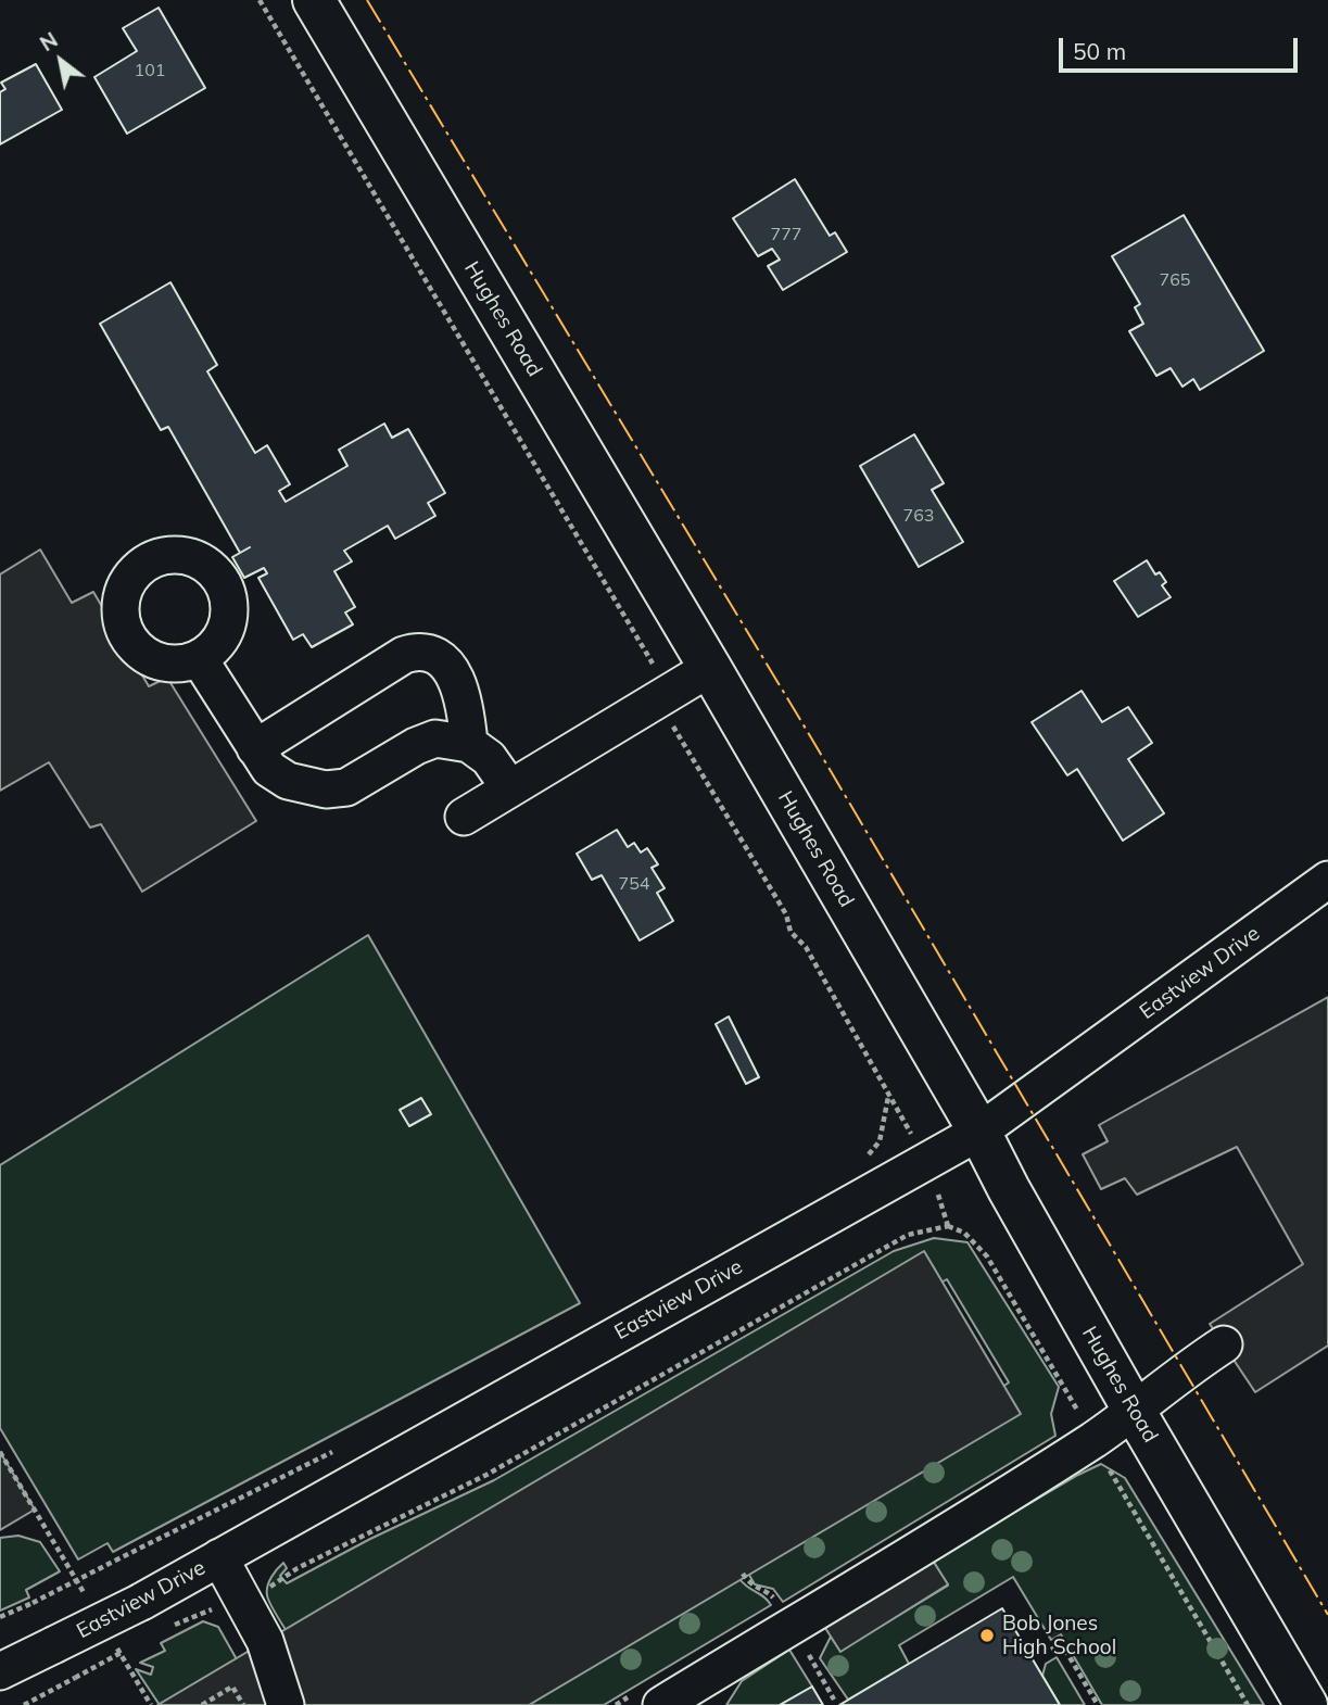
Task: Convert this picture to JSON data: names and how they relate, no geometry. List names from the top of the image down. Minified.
{"streets":{"main road":["Hughes Road"],"street":["Eastview Drive"]},"crossings":[["Hughes Road","Eastview Drive"]],"places":["Bob Jones High School"],"house_numbers":["101","777","765","763","754"],"scale_bar":"50 m","north":"top left"}
